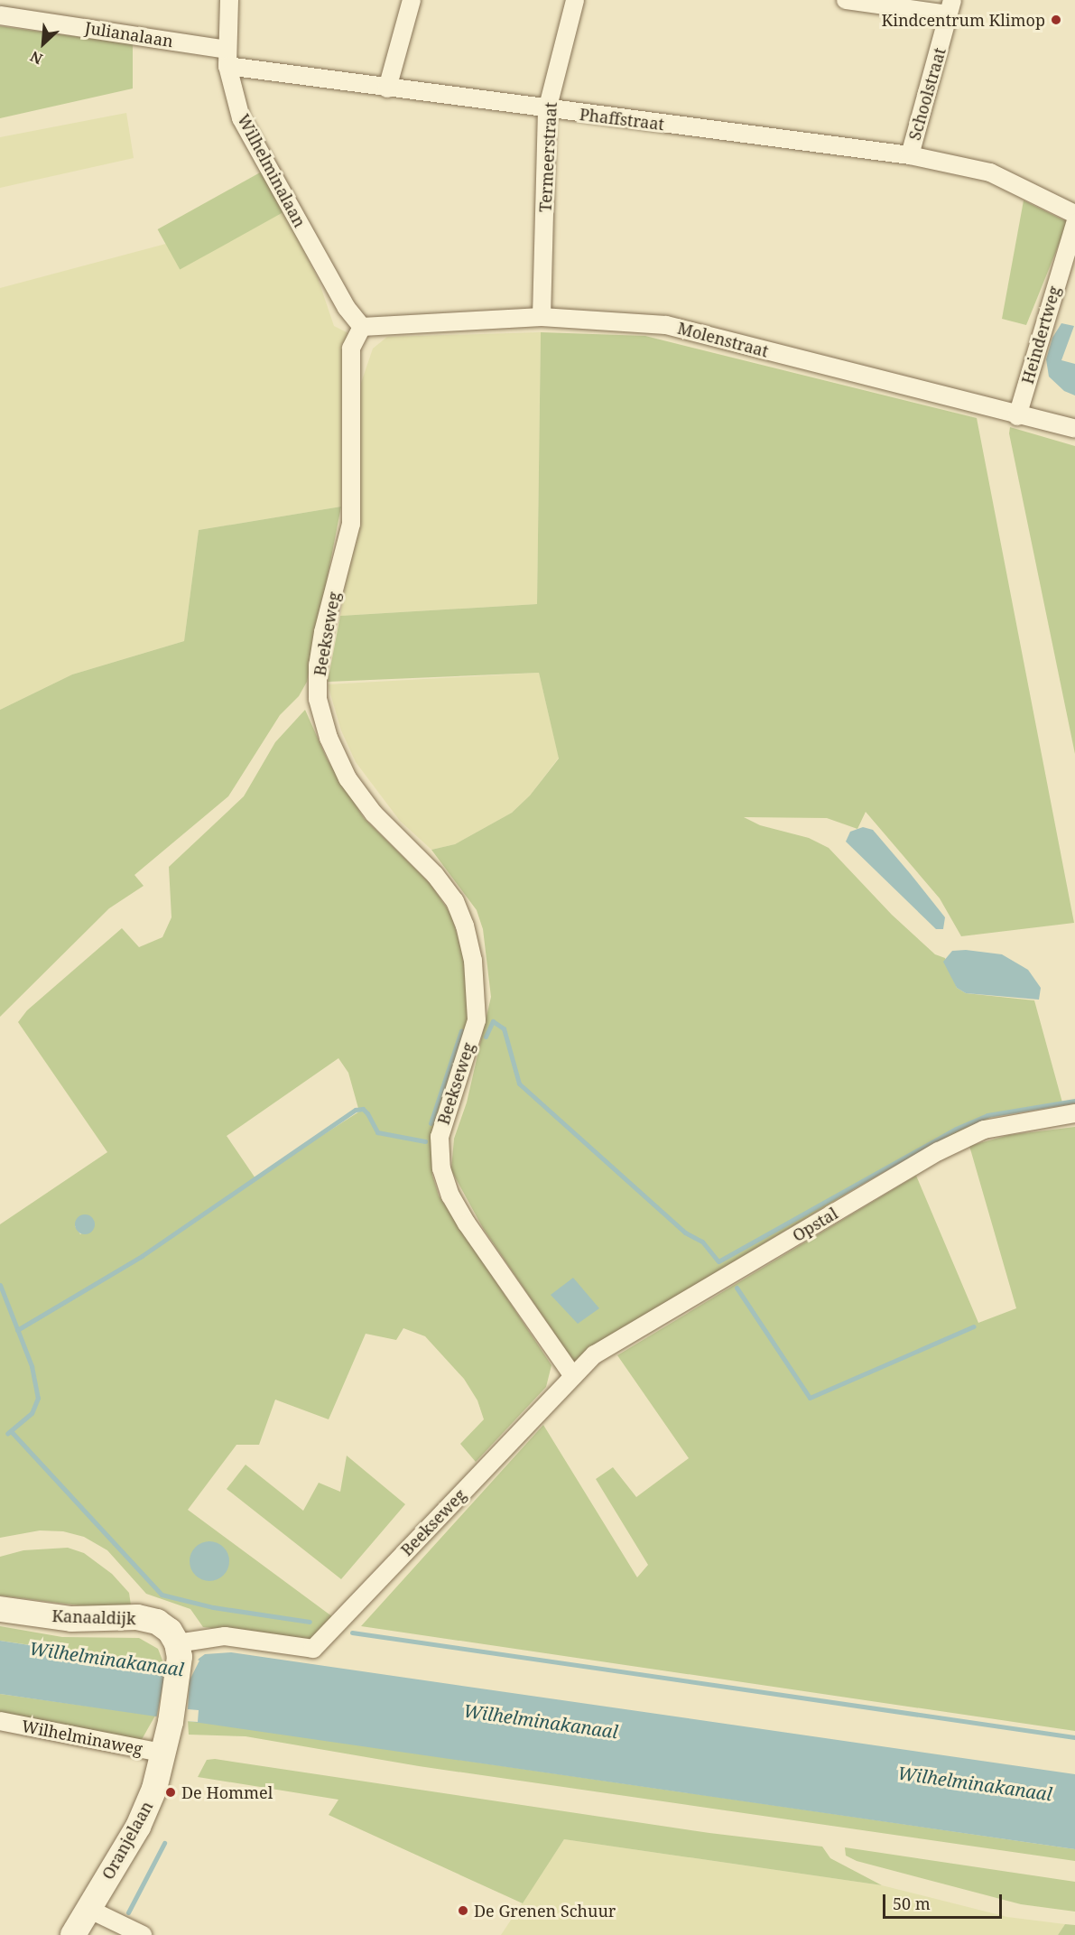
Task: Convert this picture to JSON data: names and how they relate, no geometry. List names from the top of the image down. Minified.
{"streets":{"main road":["Kanaaldijk","Oranjelaan"],"street":["Julianalaan","Schoolstraat","Phaffstraat","Termeerstraat","Wilhelminalaan","Heindertweg","Molenstraat","Beekseweg","Opstal","Wilhelminaweg"]},"crossings":[["Julianalaan","Phaffstraat"],["Julianalaan","Wilhelminalaan"],["Schoolstraat","Phaffstraat"],["Phaffstraat","Termeerstraat"],["Phaffstraat","Wilhelminalaan"],["Termeerstraat","Molenstraat"],["Wilhelminalaan","Molenstraat"],["Wilhelminalaan","Beekseweg"],["Heindertweg","Molenstraat"],["Molenstraat","Beekseweg"],["Beekseweg","Opstal"],["Beekseweg","Kanaaldijk"],["Beekseweg","Oranjelaan"],["Kanaaldijk","Oranjelaan"],["Wilhelminaweg","Oranjelaan"]],"water":["Wilhelminakanaal"],"places":["Kindcentrum Klimop","De Hommel","De Grenen Schuur"],"scale_bar":"50 m","north":"bottom left"}
